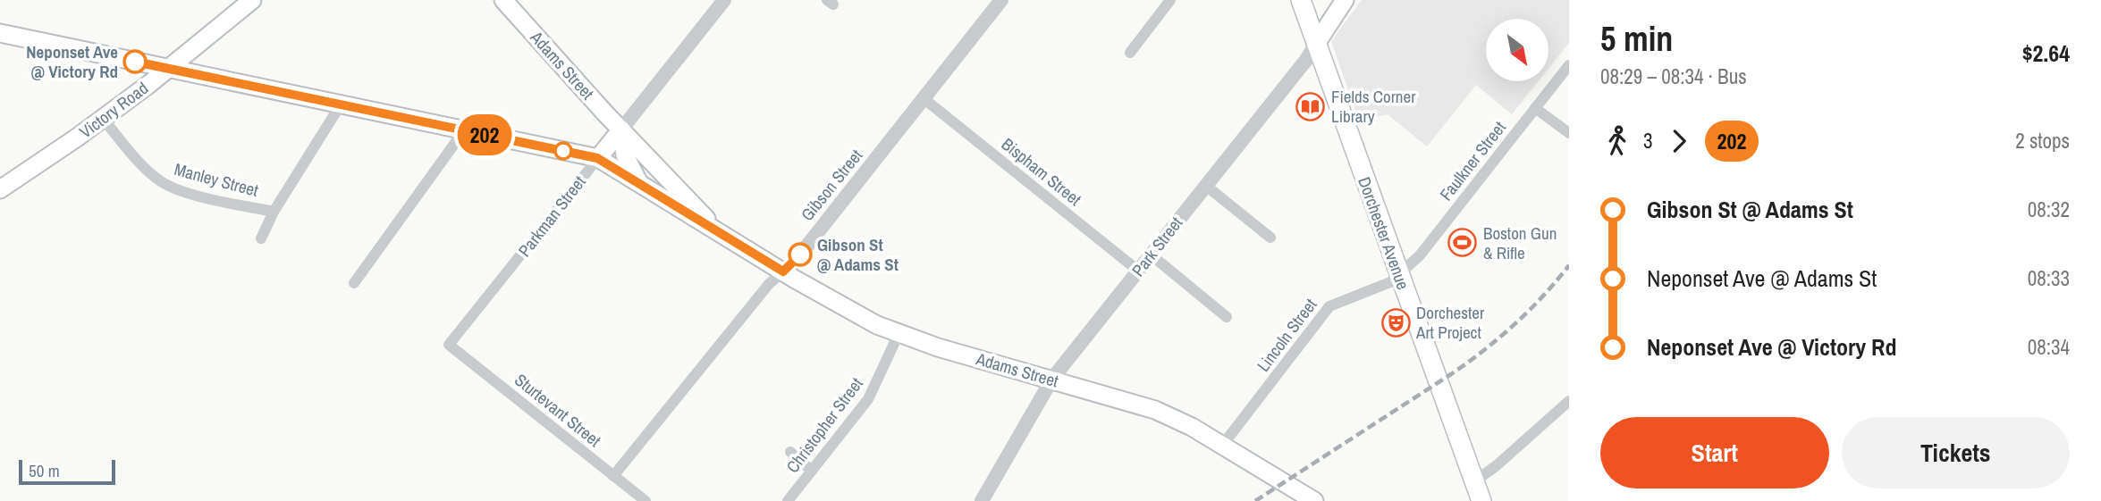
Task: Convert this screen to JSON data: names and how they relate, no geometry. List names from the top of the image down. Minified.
{"streets":{"main road":["Adams Street","Victory Road","Parkman Street","Dorchester Avenue","Park Street"],"street":["Faulkner Street","Bispham Street","Manley Street","Gibson Street","Lincoln Street","Sturtevant Street","Christopher Street"]},"crossings":[["Adams Street","Victory Road"],["Adams Street","Gibson Street"],["Adams Street","Parkman Street"],["Adams Street","Park Street"],["Adams Street","Lincoln Street"],["Adams Street","Christopher Street"],["Victory Road","Manley Street"],["Faulkner Street","Dorchester Avenue"],["Faulkner Street","Lincoln Street"],["Bispham Street","Gibson Street"],["Bispham Street","Park Street"],["Gibson Street","Sturtevant Street"],["Parkman Street","Sturtevant Street"],["Dorchester Avenue","Park Street"],["Dorchester Avenue","Lincoln Street"]],"places":{"other":["Neponset Ave @ Victory Rd","Gibson St @ Adams St"],"library":["Fields Corner Library"],"sports":["Boston Gun & Rifle"],"theatre":["Dorchester Art Project"]},"lines":["bus line 202"],"scale_bar":"50 m","north":"bottom right","page":{"on_map":"202","heading":["5 min","08:29 – 08:34 · Bus","$2.64"],"legs":["3","202","2 stops"],"list":[{"name":"Gibson St @ Adams St","value":"08:32"},{"name":"Neponset Ave @ Adams St","value":"08:33"},{"name":"Neponset Ave @ Victory Rd","value":"08:34"}],"buttons":["Start","Tickets"],"scale":"50 m"}}
